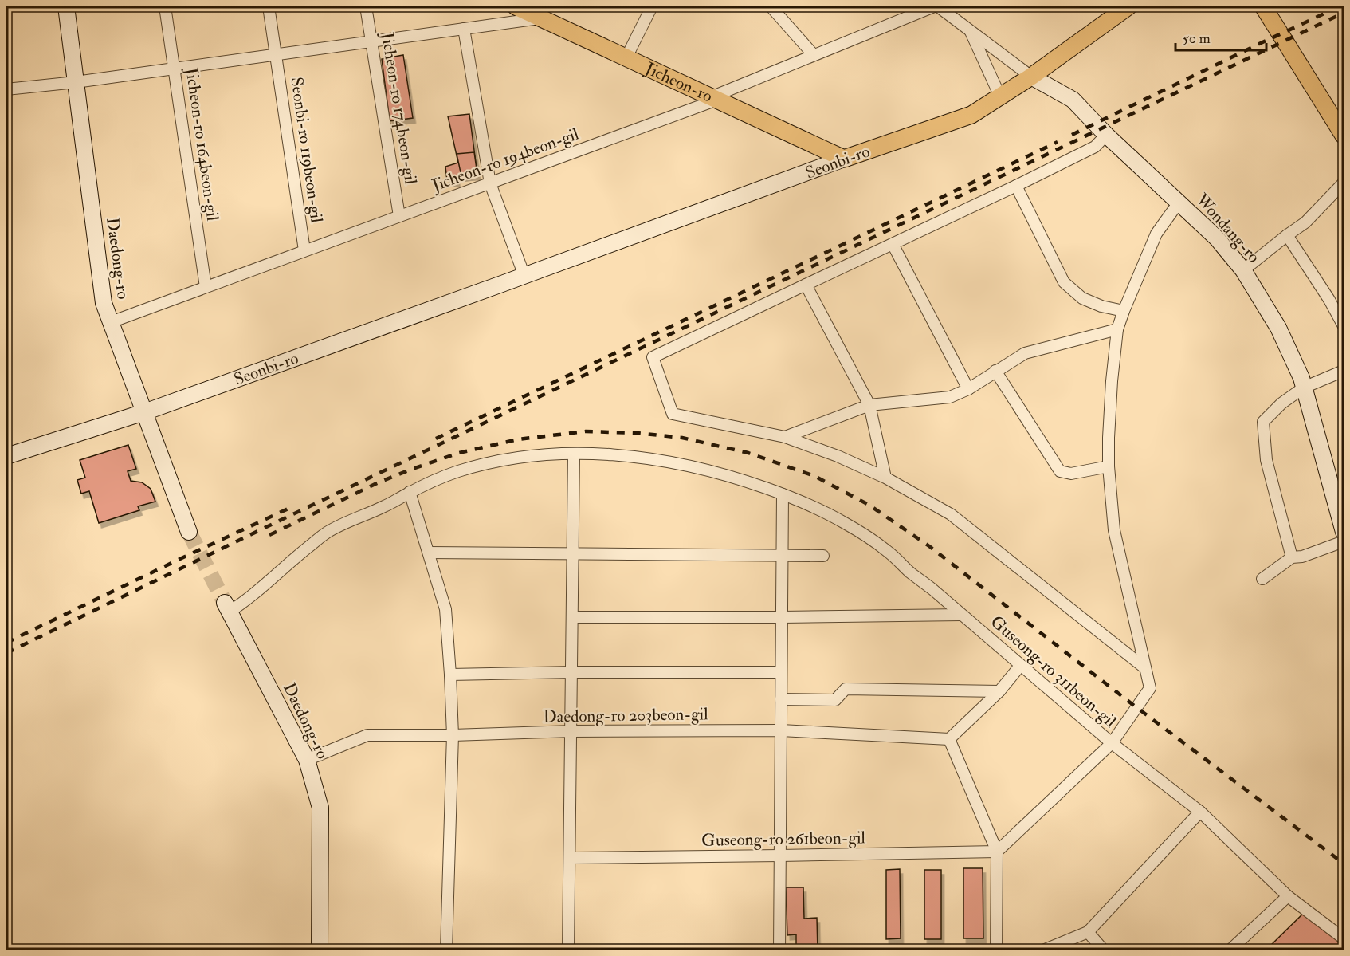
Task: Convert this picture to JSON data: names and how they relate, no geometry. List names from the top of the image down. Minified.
{"streets":{"main road":["Jicheon-ro","Seonbi-ro","Wondang-ro","Daedong-ro"],"street":["Jicheon-ro 174beon-gil","Jicheon-ro 164beon-gil","Seonbi-ro 119beon-gil","Jicheon-ro 194beon-gil","Guseong-ro 311beon-gil","Daedong-ro 203beon-gil","Guseong-ro 261beon-gil"]},"crossings":[["Jicheon-ro","Jicheon-ro 194beon-gil"],["Jicheon-ro","Seonbi-ro"],["Jicheon-ro 174beon-gil","Jicheon-ro 194beon-gil"],["Jicheon-ro 164beon-gil","Jicheon-ro 194beon-gil"],["Seonbi-ro 119beon-gil","Jicheon-ro 194beon-gil"],["Jicheon-ro 194beon-gil","Daedong-ro"],["Seonbi-ro","Wondang-ro"],["Seonbi-ro","Daedong-ro"],["Daedong-ro","Guseong-ro 311beon-gil"],["Daedong-ro","Daedong-ro 203beon-gil"]],"scale_bar":"50 m"}
